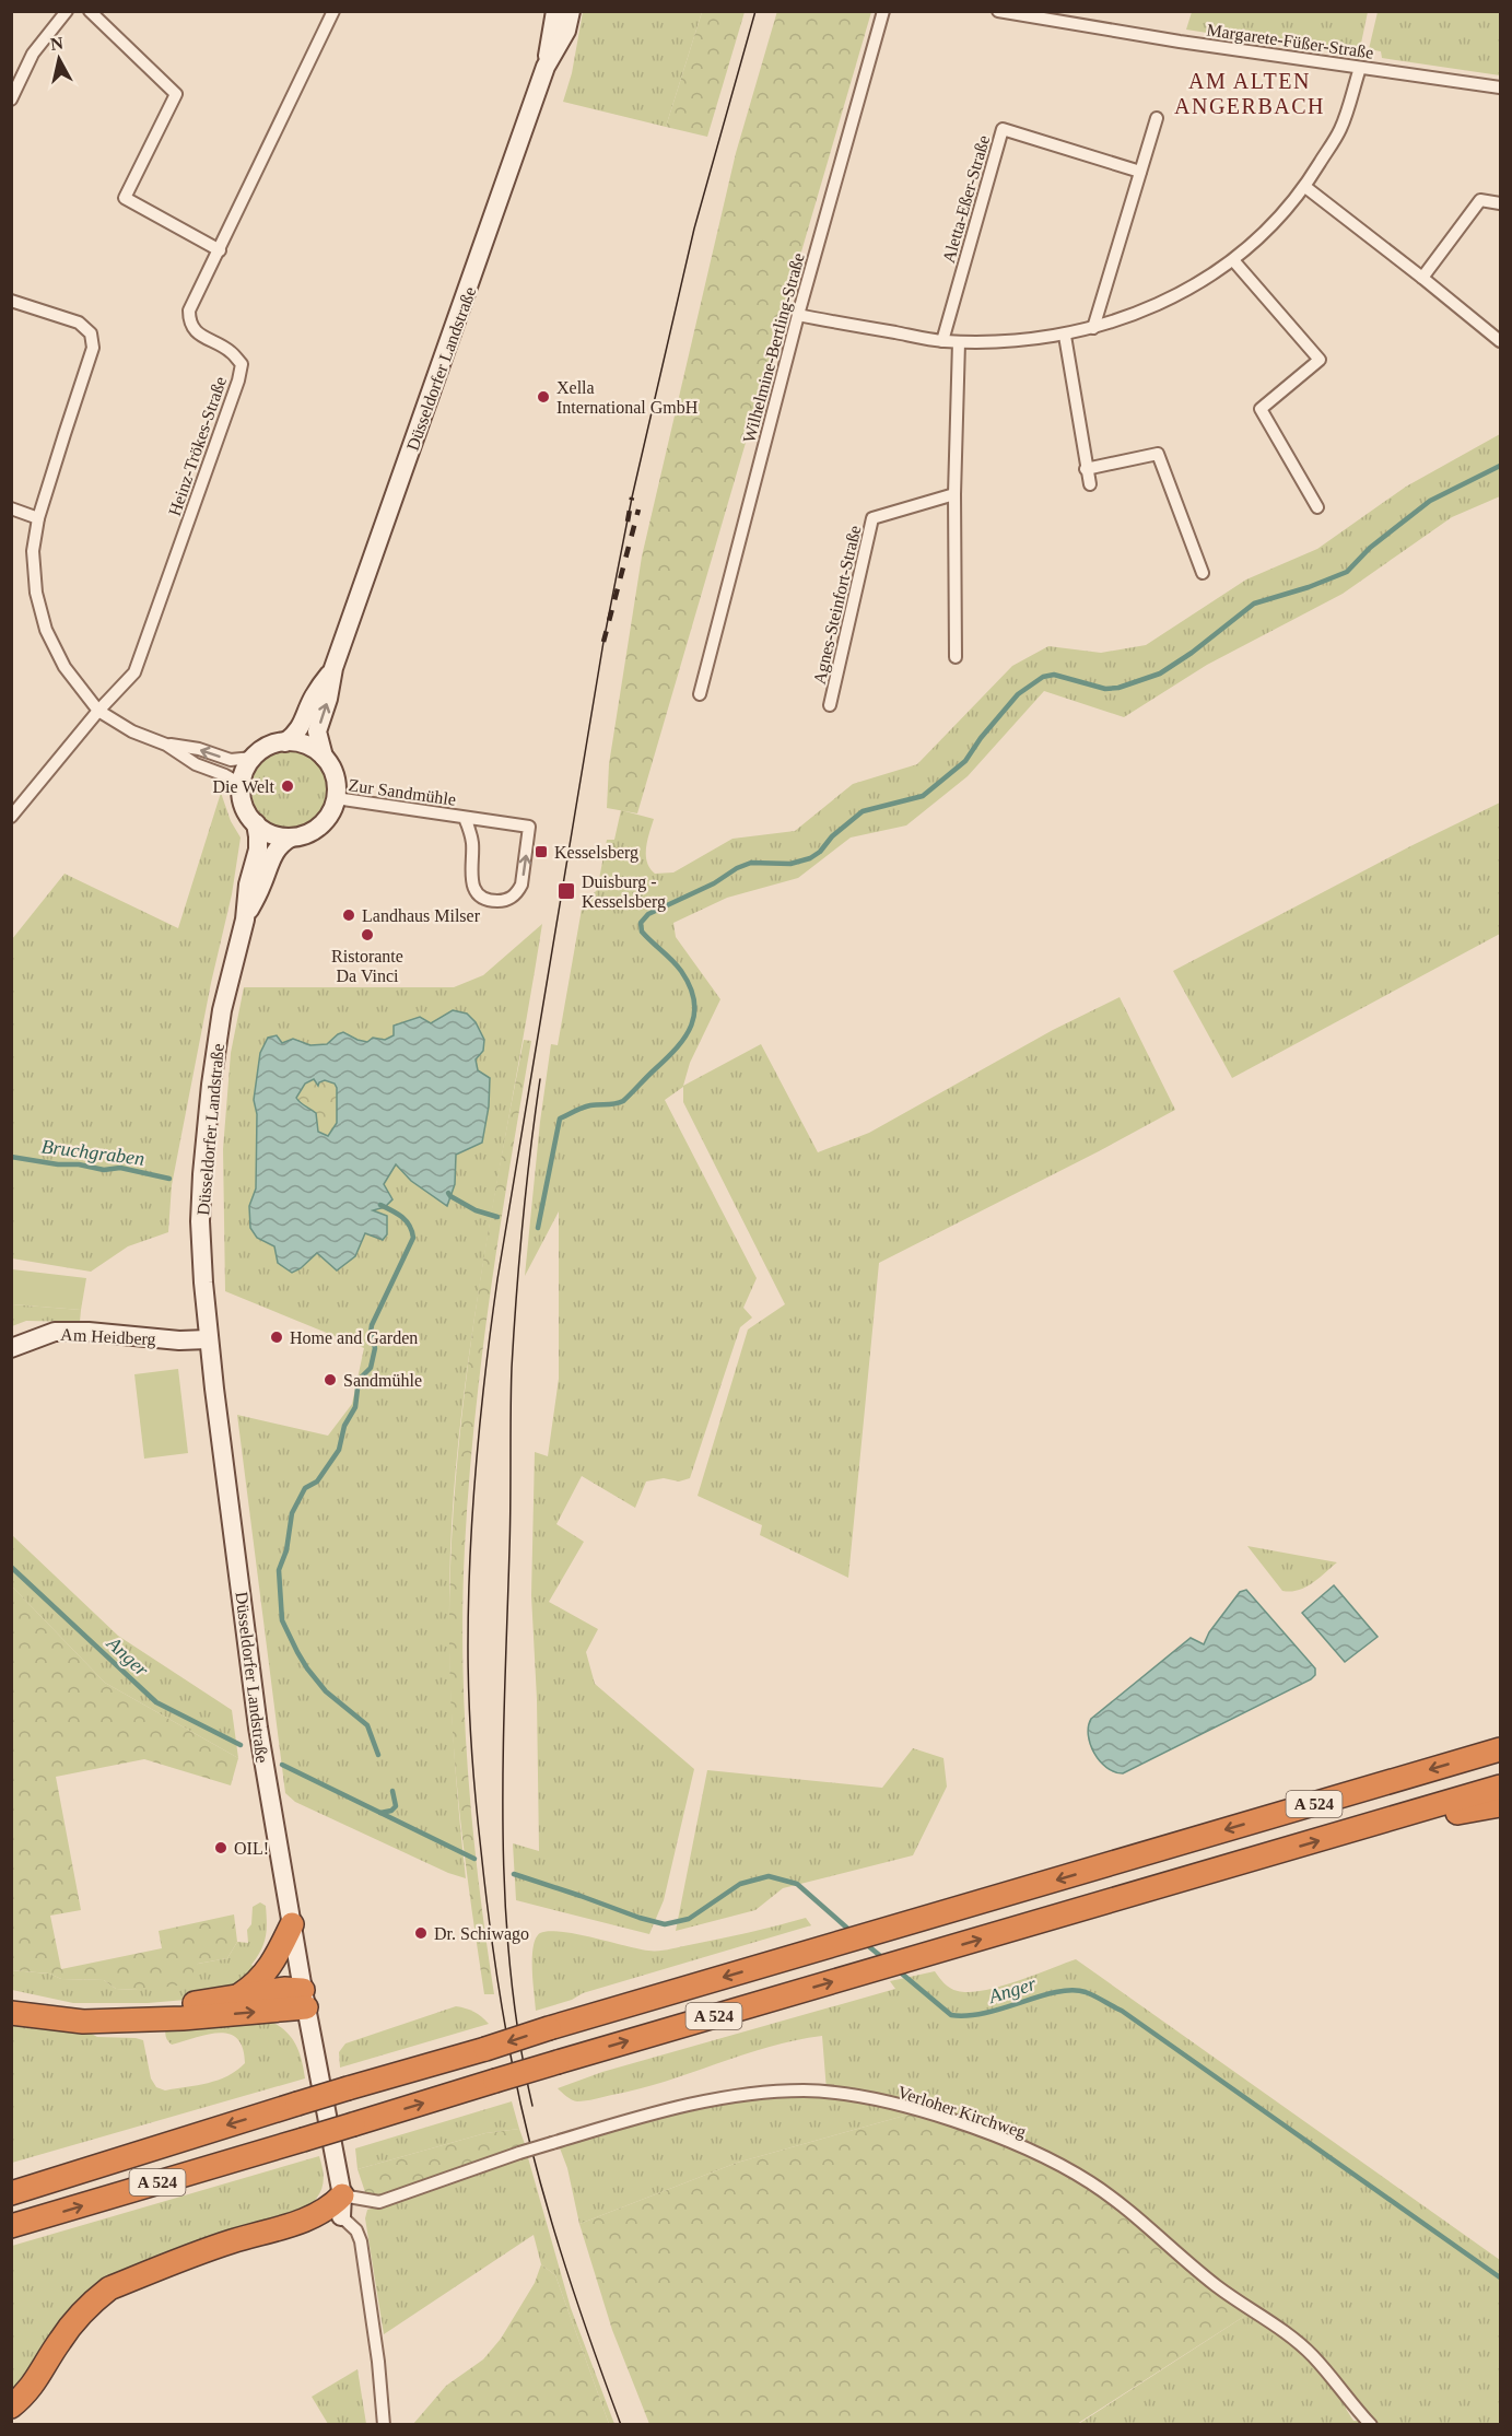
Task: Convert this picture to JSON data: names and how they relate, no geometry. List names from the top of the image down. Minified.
{"streets":{"highway":["A 524"],"main road":["Düsseldorfer Landstraße","Am Heidberg"],"street":["Margarete-Füßer-Straße","Aletta-Eßer-Straße","Wilhelmine-Bertling-Straße","Heinz-Trökes-Straße","Agnes-Steinfort-Straße","Zur Sandmühle","Verloher Kirchweg"]},"crossings":[["Düsseldorfer Landstraße","Zur Sandmühle"],["Düsseldorfer Landstraße","Am Heidberg"],["Düsseldorfer Landstraße","Verloher Kirchweg"]],"districts":["AM ALTEN ANGERBACH"],"water":["Bruchgraben","Anger"],"places":{"other":["Xella International GmbH","Die Welt","Landhaus Milser","Ristorante Da Vinci","Home and Garden","Sandmühle","OIL!","Dr. Schiwago"],"transit":["Kesselsberg","Duisburg - Kesselsberg"]},"north":"top"}
